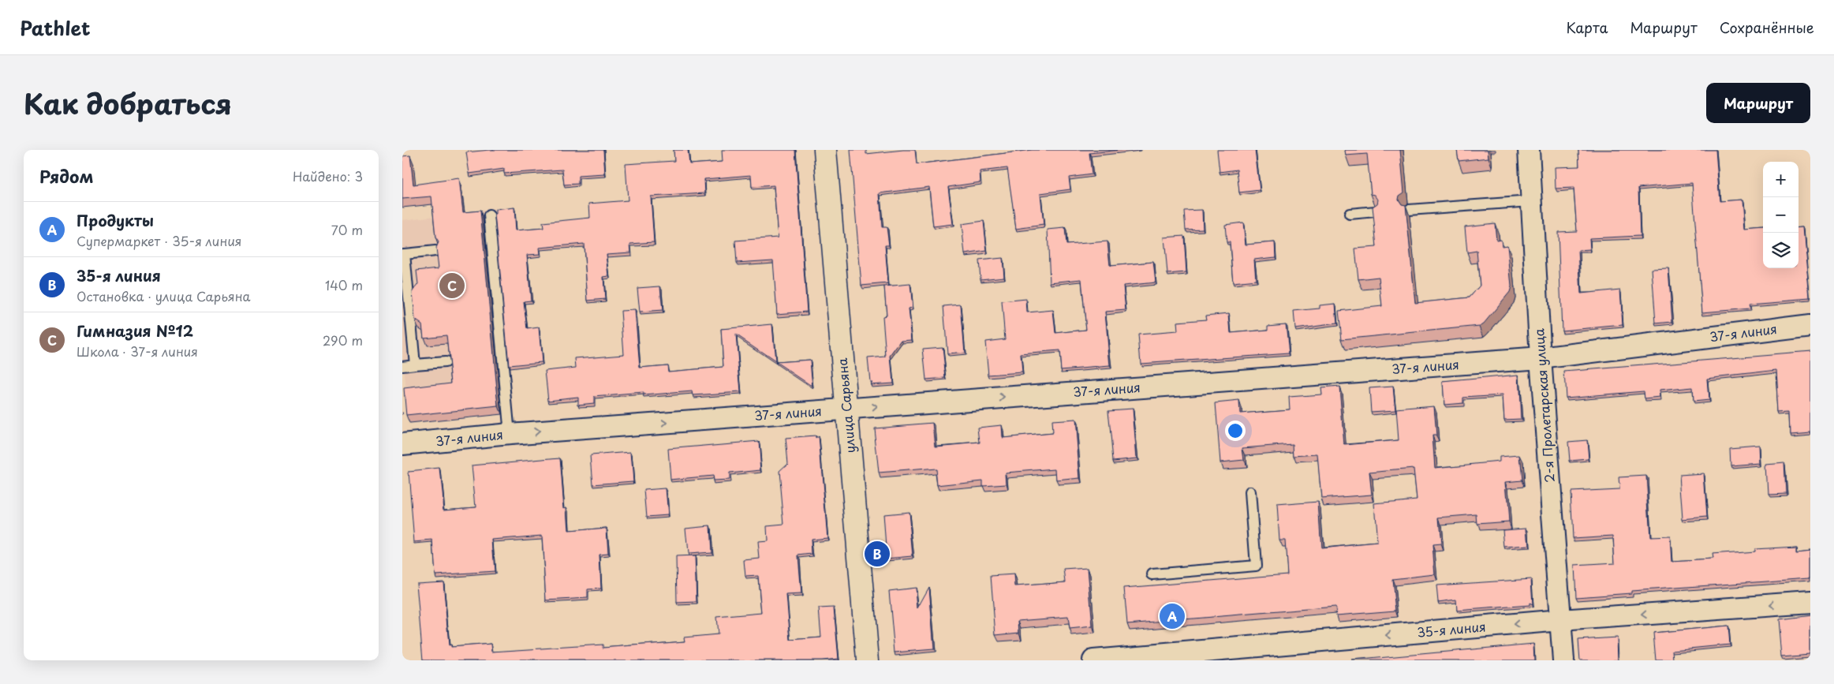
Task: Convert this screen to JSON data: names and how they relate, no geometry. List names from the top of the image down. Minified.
{"streets":{"main road":["улица Сарьяна"],"street":["37-я линия","2-я Пролетарская улица","35-я линия"]},"crossings":[["37-я линия","улица Сарьяна"],["37-я линия","2-я Пролетарская улица"],["2-я Пролетарская улица","35-я линия"]],"one_way":["37-я линия","35-я линия"],"page":{"header":"Pathlet","nav":["Карта","Маршрут","Сохранённые"],"title":"Как добраться","buttons":"Маршрут","heading":["Рядом","Найдено: 3"],"map_buttons":["+","−"],"list":[{"mark":"A","name":"Продукты","note":"Супермаркет · 35-я линия","value":"70 m"},{"mark":"B","name":"35-я линия","note":"Остановка · улица Сарьяна","value":"140 m"},{"mark":"C","name":"Гимназия №12","note":"Школа · 37-я линия","value":"290 m"}],"pins":["C","B","A"]}}
